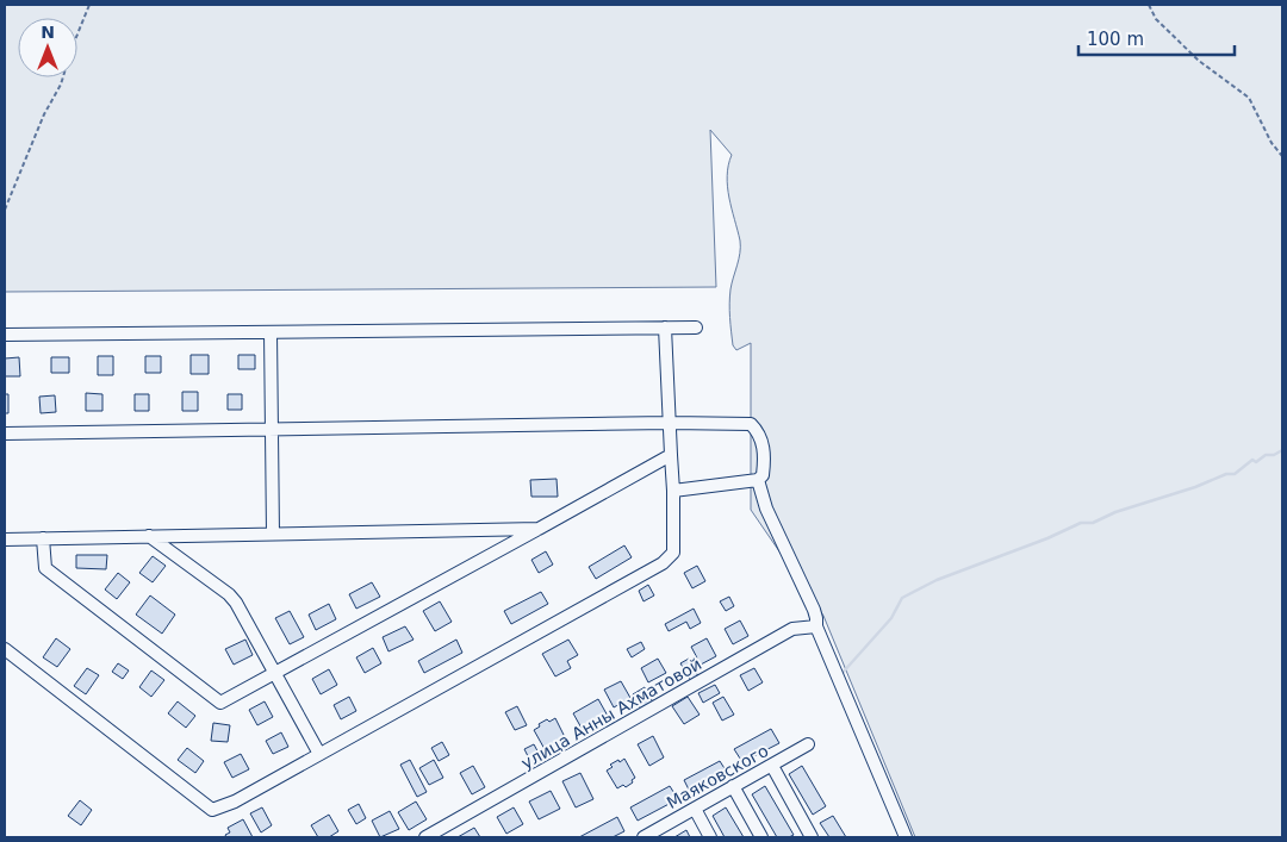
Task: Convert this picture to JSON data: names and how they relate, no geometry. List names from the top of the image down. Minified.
{"streets":{"lane":["улица Анны Ахматовой","Маяковского"]},"scale_bar":"100 m","north":"top"}
